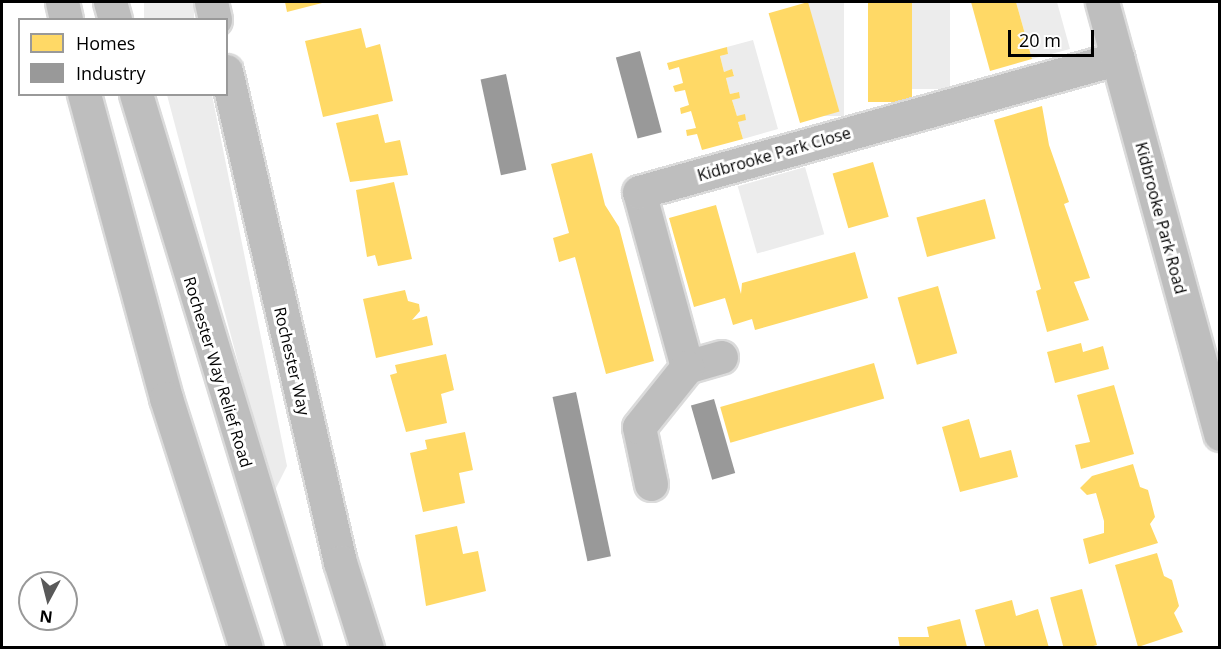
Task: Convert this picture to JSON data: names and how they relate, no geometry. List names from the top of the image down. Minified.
{"streets":{"main road":["Kidbrooke Park Close","Kidbrooke Park Road","Rochester Way","Rochester Way Relief Road"]},"crossings":[["Kidbrooke Park Close","Kidbrooke Park Road"]],"legend":["Homes","Industry"],"scale_bar":"20 m","north":"bottom"}
